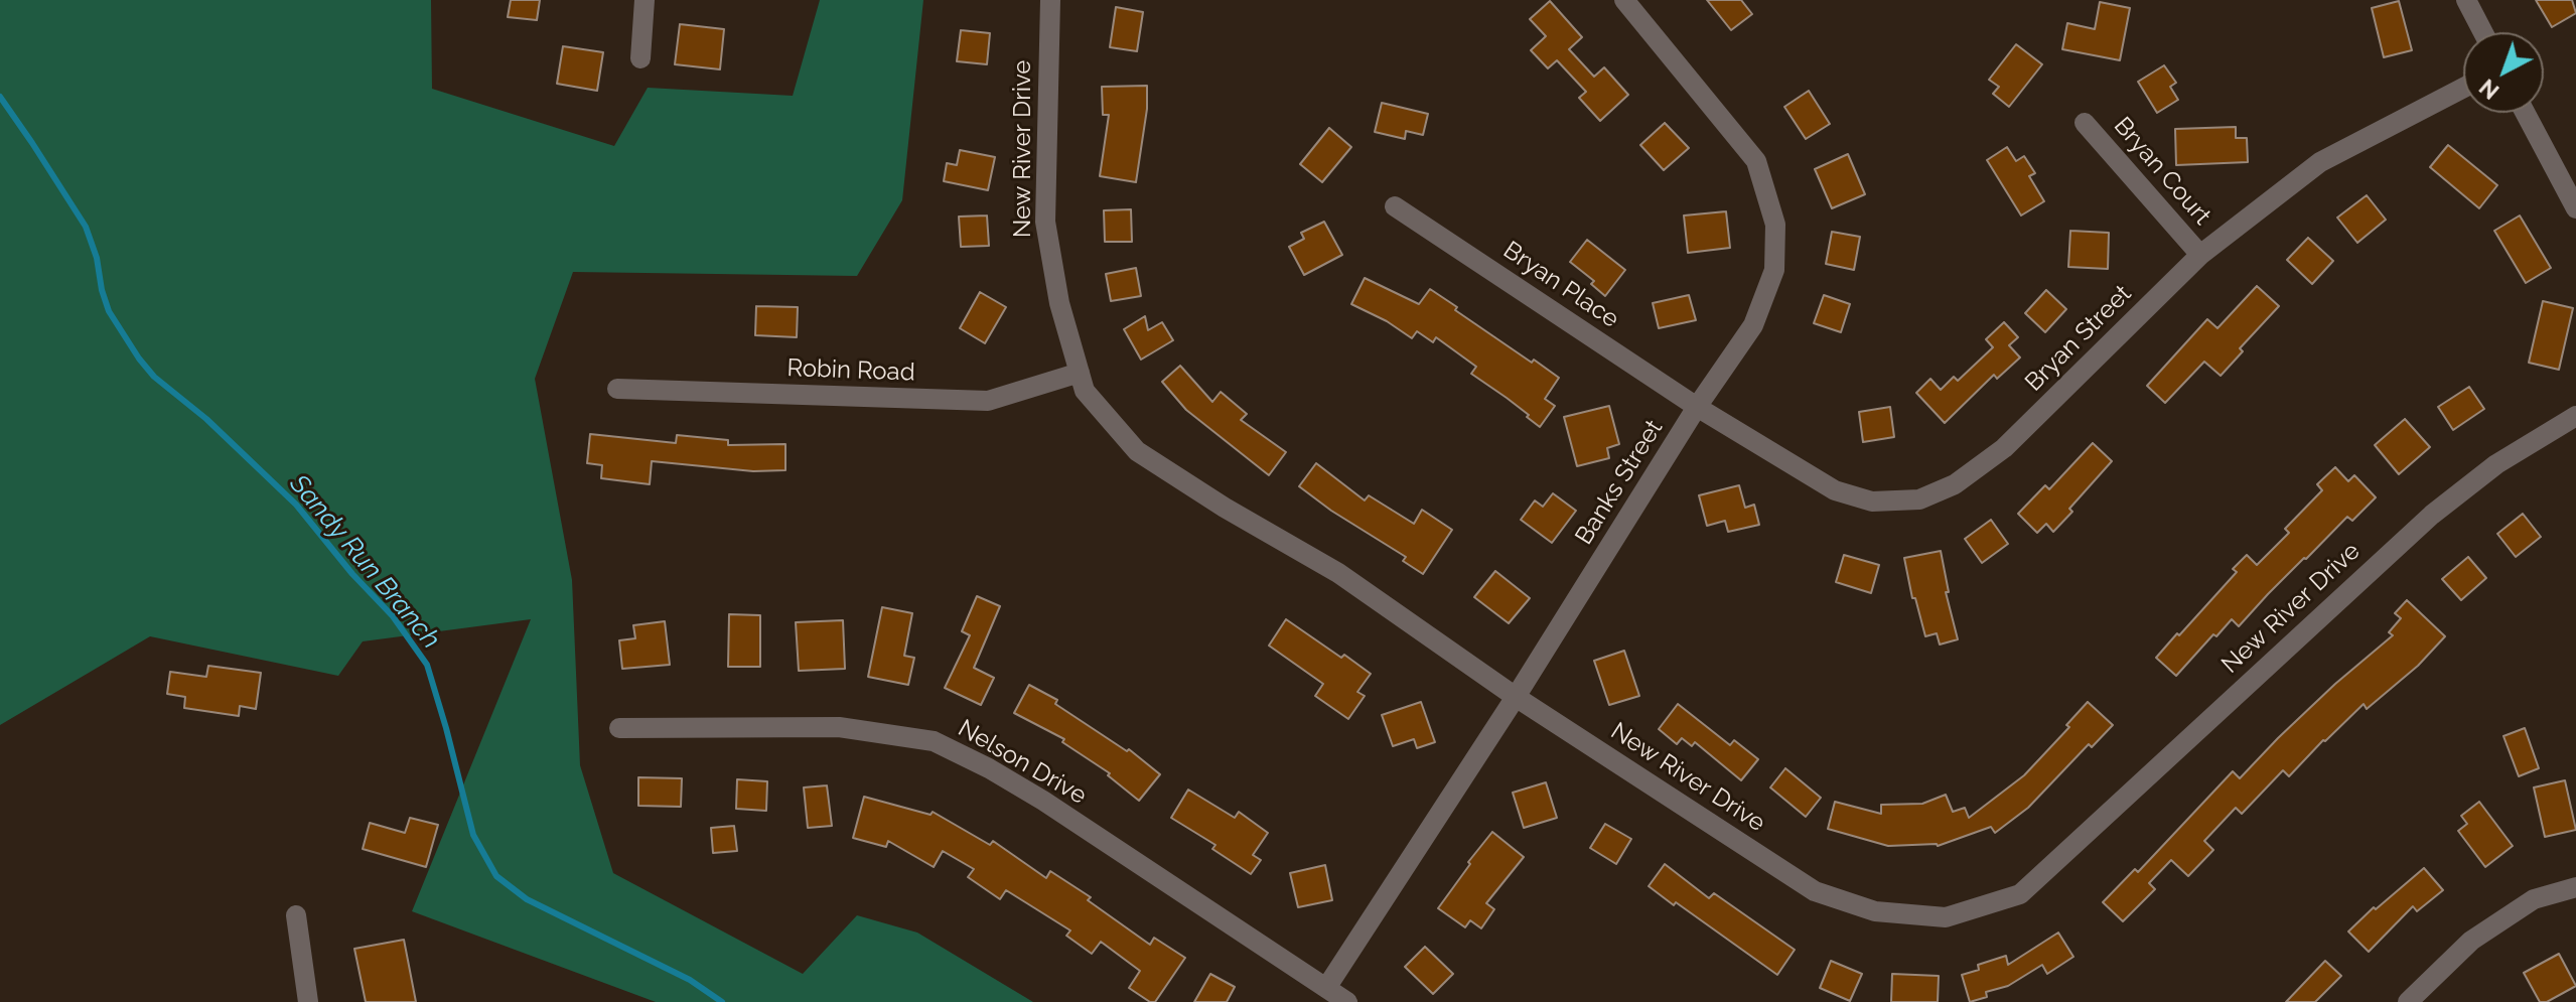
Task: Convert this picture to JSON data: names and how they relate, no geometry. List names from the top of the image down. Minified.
{"streets":{"street":["New River Drive","Bryan Court","Bryan Place","Bryan Street","Robin Road","Banks Street","Nelson Drive"]},"crossings":[["New River Drive","Robin Road"],["New River Drive","Banks Street"],["Bryan Court","Bryan Street"],["Bryan Place","Bryan Street"],["Bryan Place","Banks Street"],["Bryan Street","Banks Street"],["Banks Street","Nelson Drive"]],"water":["Sandy Run Branch"],"north":"bottom left"}
